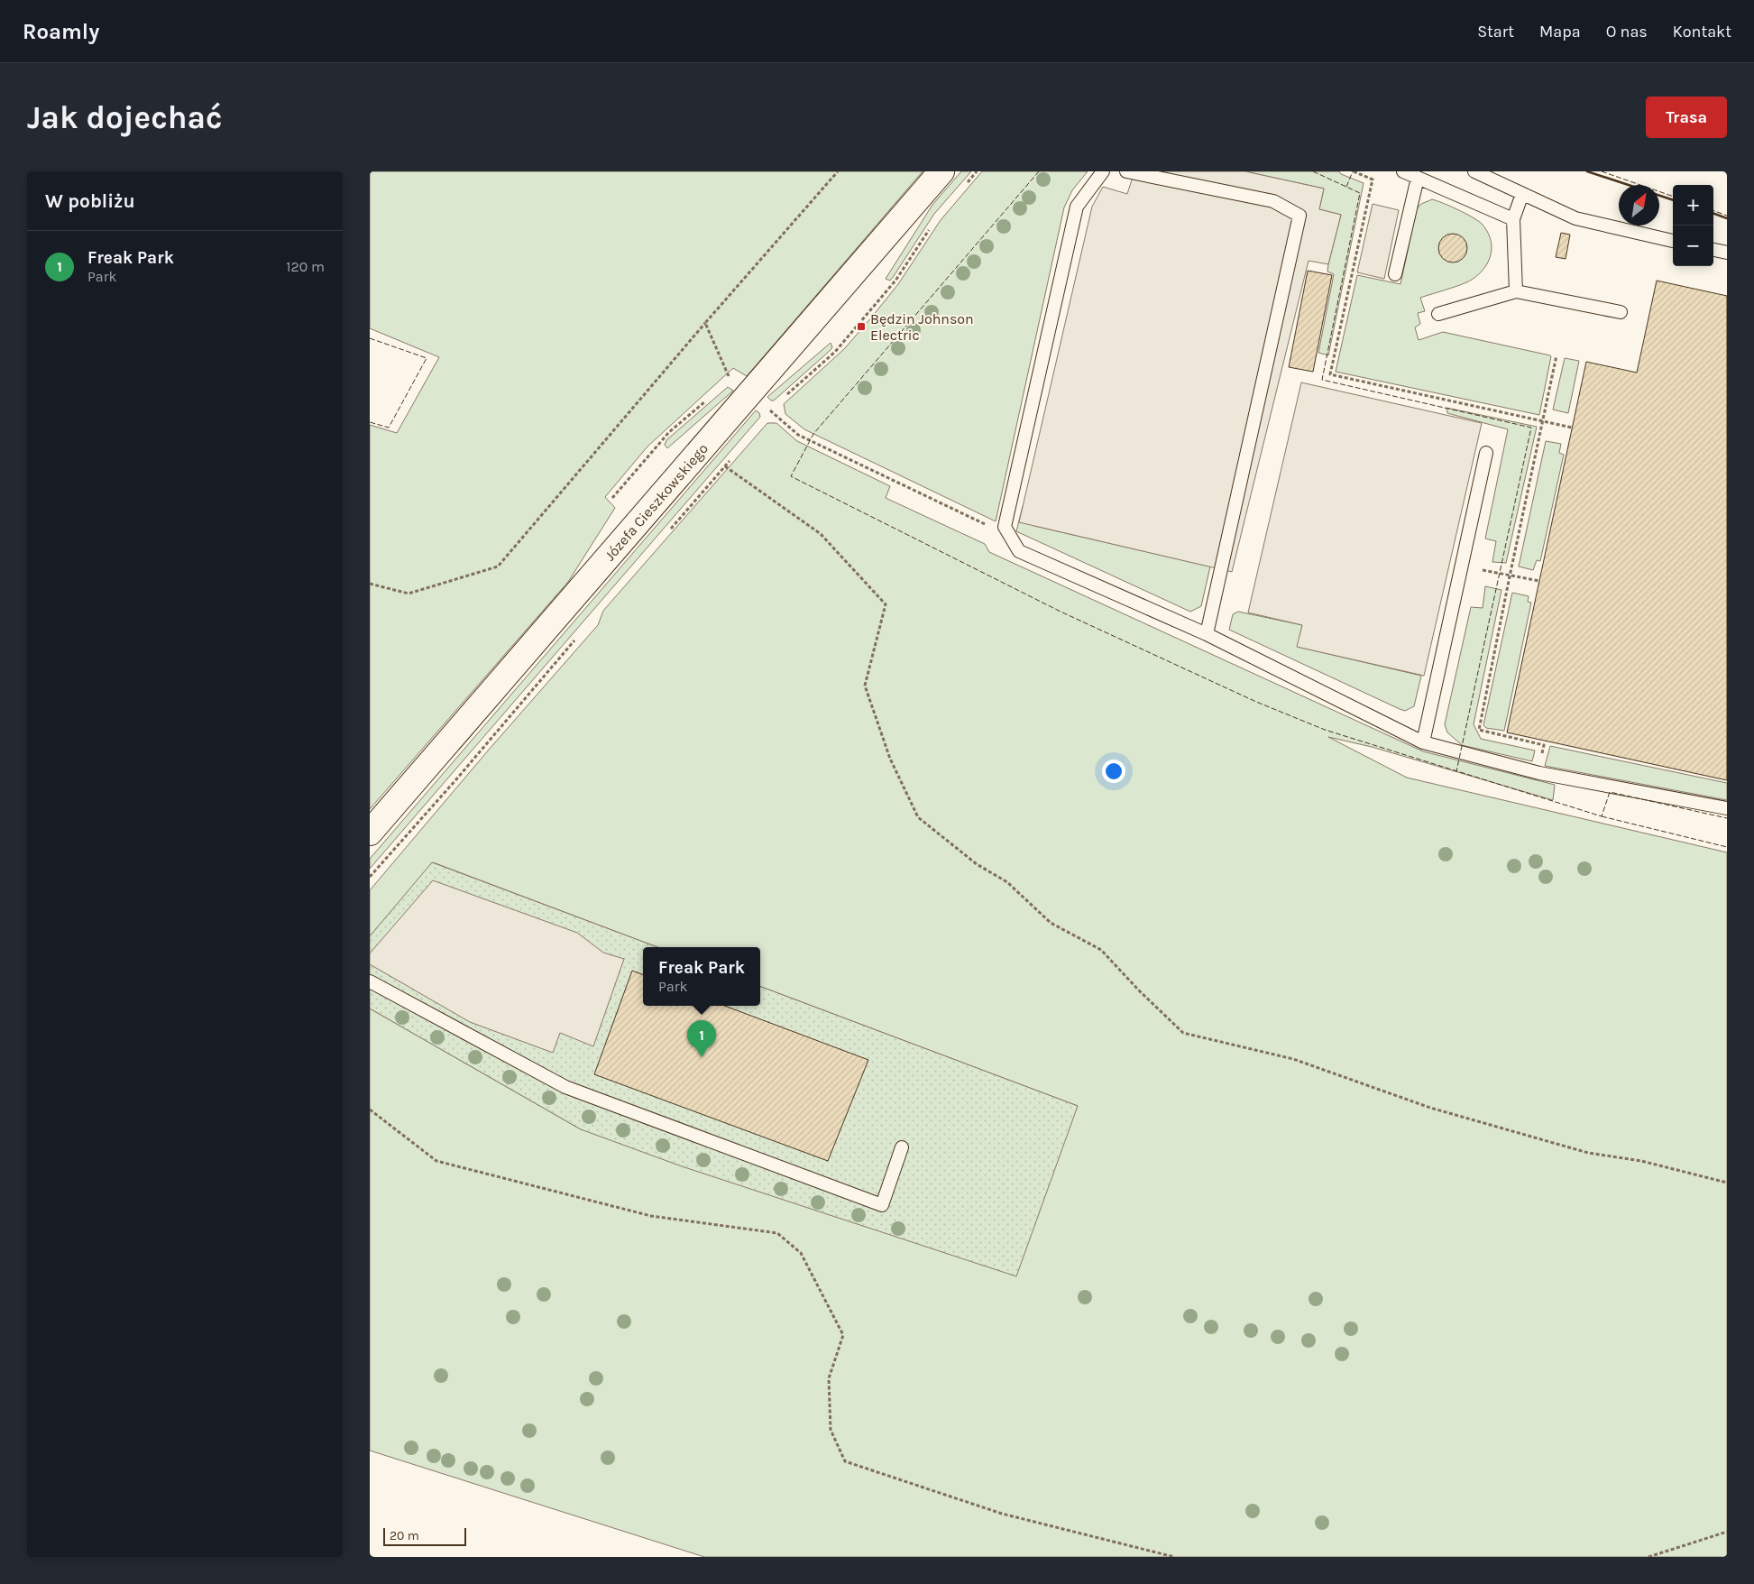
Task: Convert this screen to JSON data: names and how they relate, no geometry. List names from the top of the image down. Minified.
{"streets":{"street":["Józefa Cieszkowskiego"]},"places":{"transit":["Będzin Johnson Electric"]},"scale_bar":"20 m","north":"top right","page":{"header":"Roamly","nav":["Start","Mapa","O nas","Kontakt"],"buttons":"Trasa","title":"Jak dojechać","heading":"W pobliżu","map_buttons":["+","−"],"list":[{"mark":"1","name":"Freak Park","note":"Park","value":"120 m"}],"popup":["Freak Park","Park"],"pins":"1","scale":"20 m"}}
